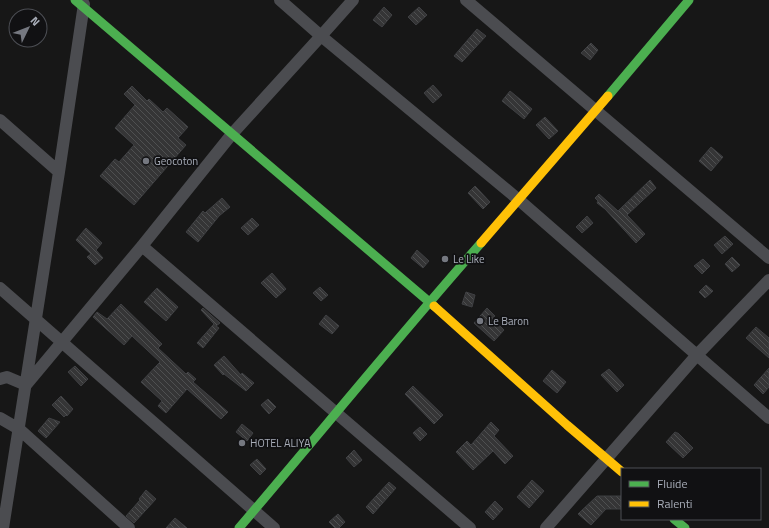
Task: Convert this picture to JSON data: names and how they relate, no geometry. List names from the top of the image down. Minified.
{"places":["Geocoton","Le Like","Le Baron","HOTEL ALIYA"],"legend":["Fluide","Ralenti"],"north":"top right"}
